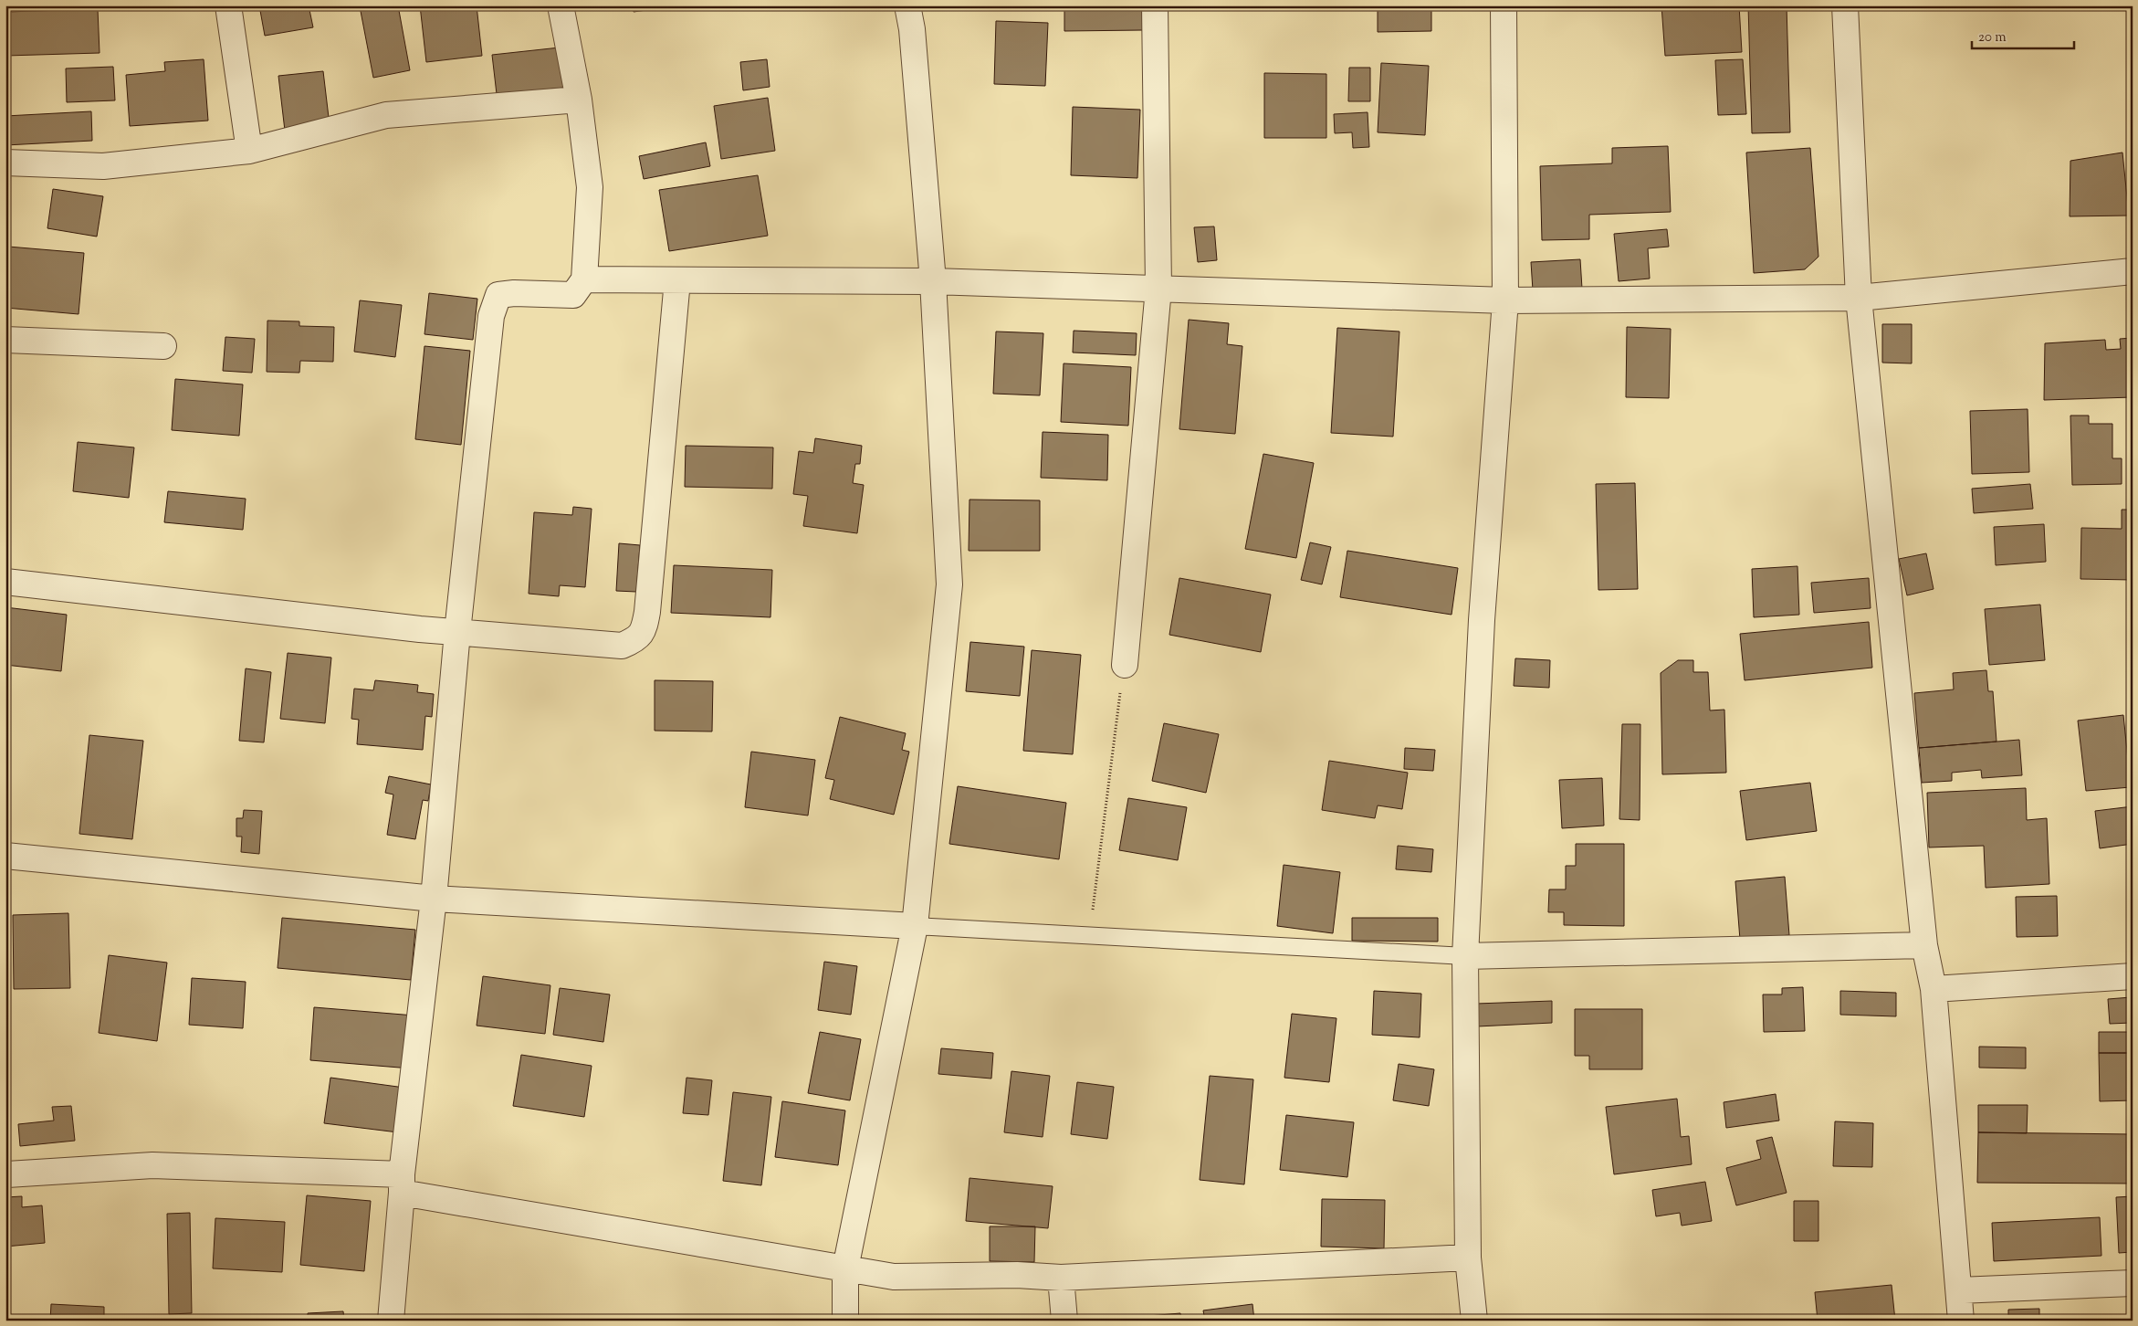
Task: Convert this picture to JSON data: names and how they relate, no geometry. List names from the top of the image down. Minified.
{"scale_bar":"20 m"}
